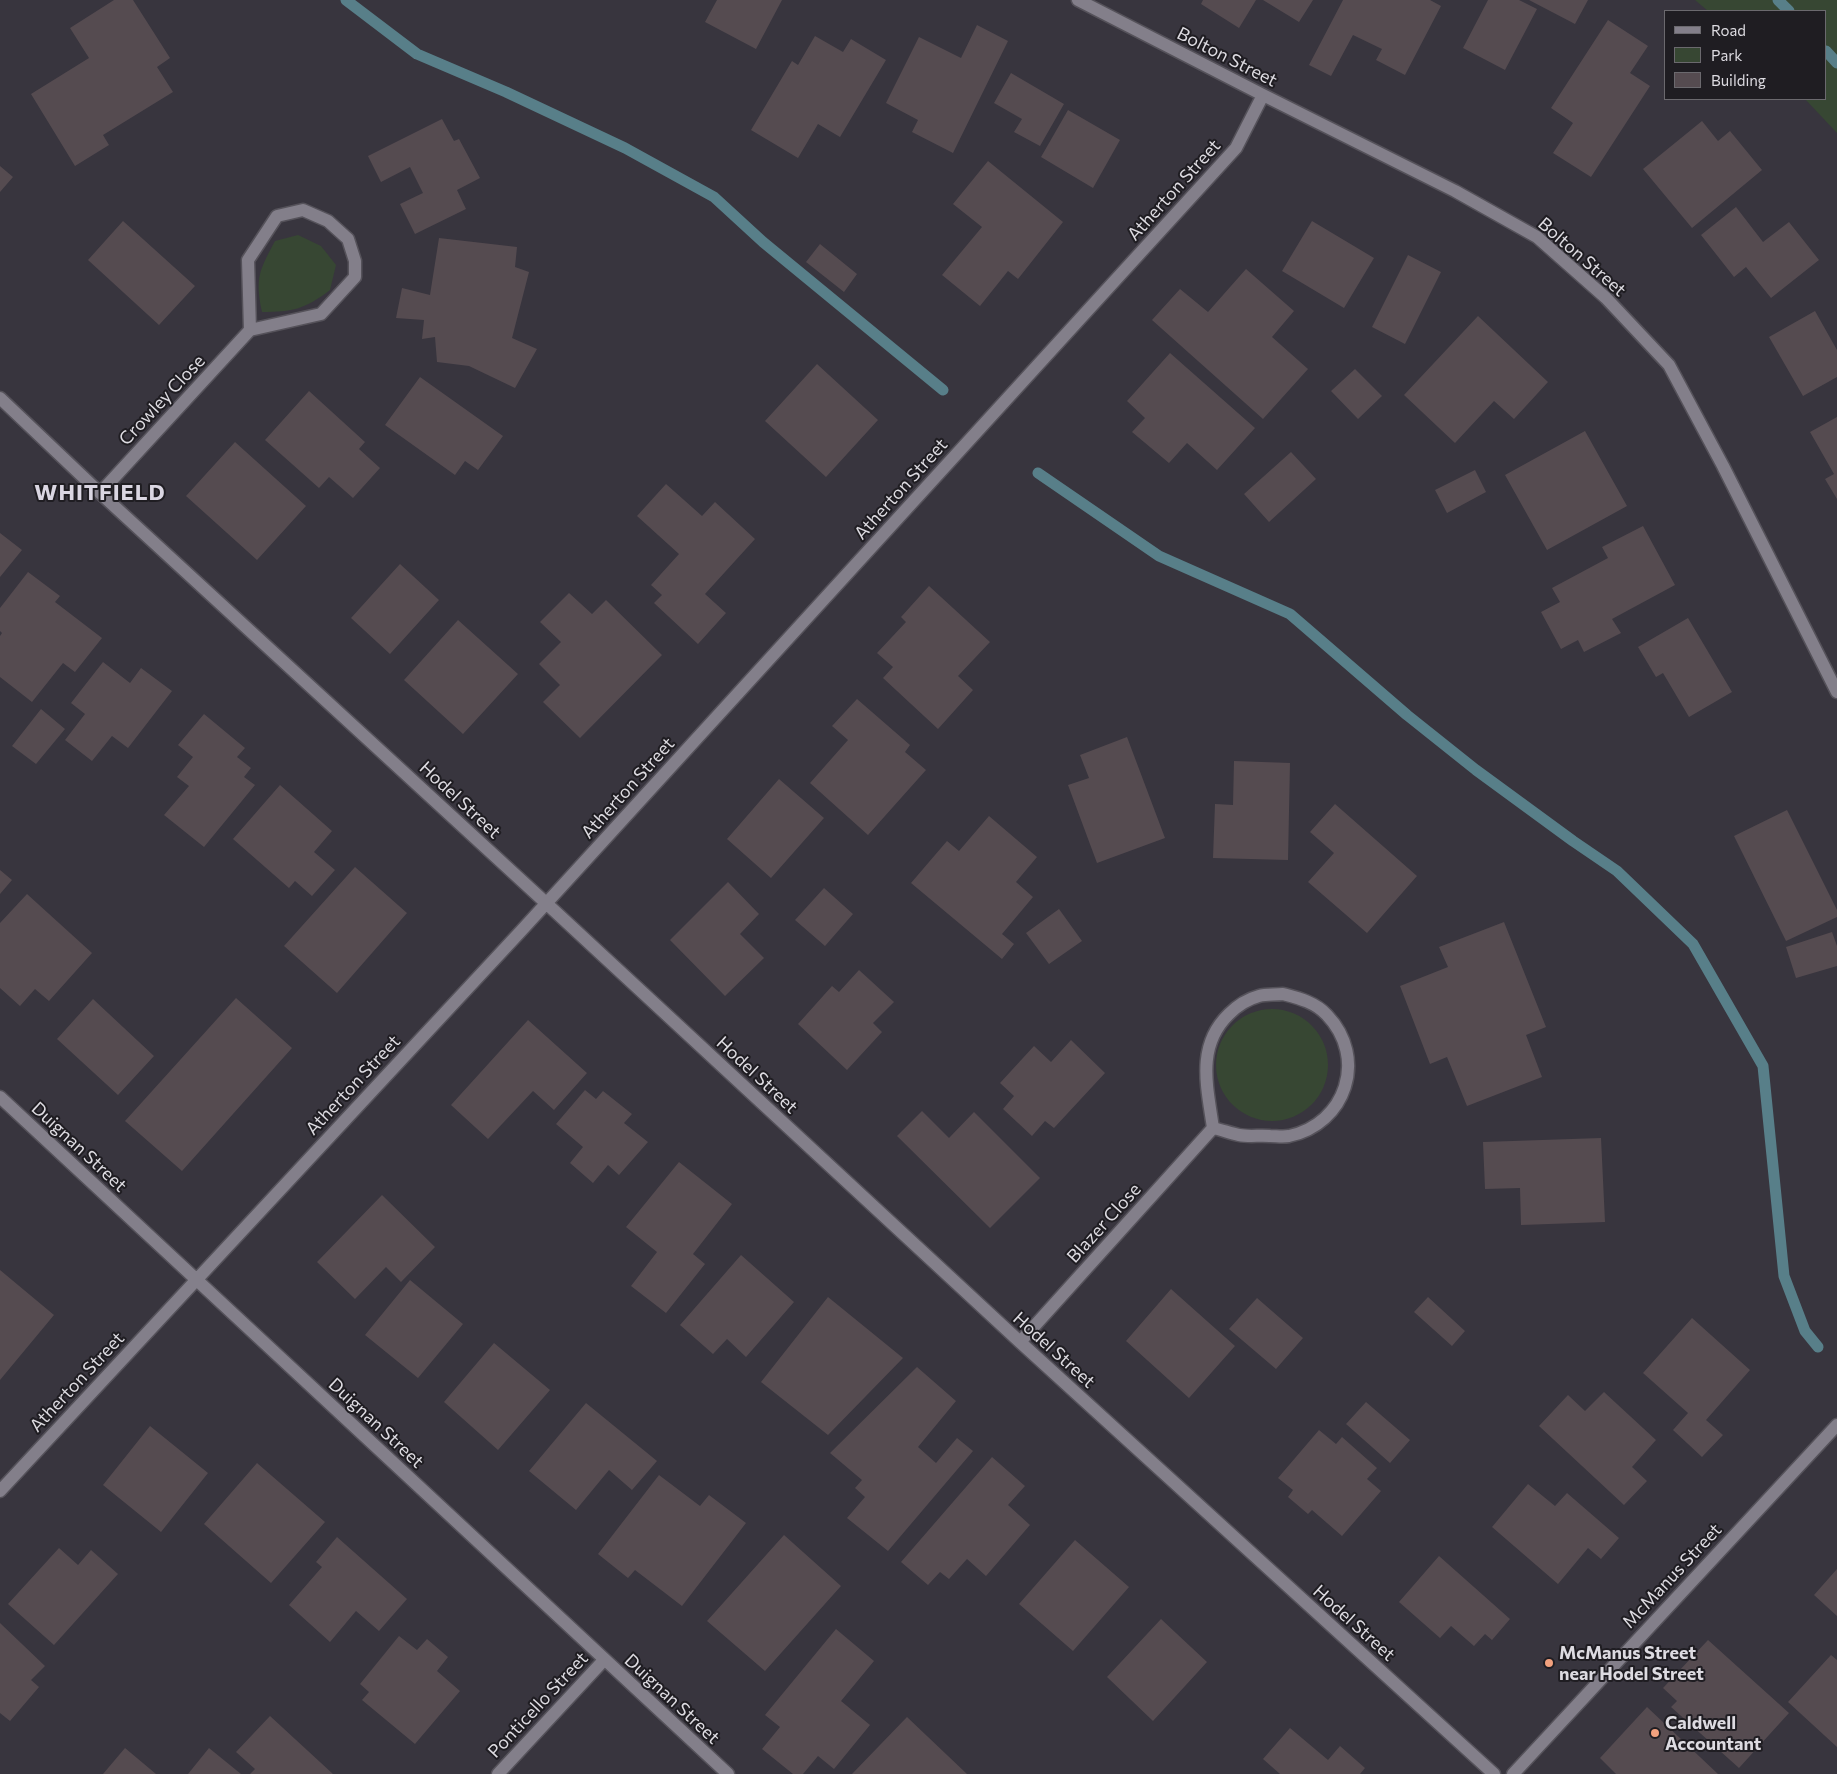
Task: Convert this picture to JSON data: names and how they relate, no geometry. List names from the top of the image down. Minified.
{"streets":{"street":["Bolton Street","Atherton Street","Crowley Close","Hodel Street","Duignan Street","Blazer Close","McManus Street","Ponticello Street"]},"crossings":[["Bolton Street","Atherton Street"],["Atherton Street","Hodel Street"],["Atherton Street","Duignan Street"],["Crowley Close","Hodel Street"],["Hodel Street","Blazer Close"],["Duignan Street","Ponticello Street"]],"districts":["WHITFIELD"],"places":["McManus Street near Hodel Street","Caldwell Accountant"],"legend":["Road","Park","Building"]}
